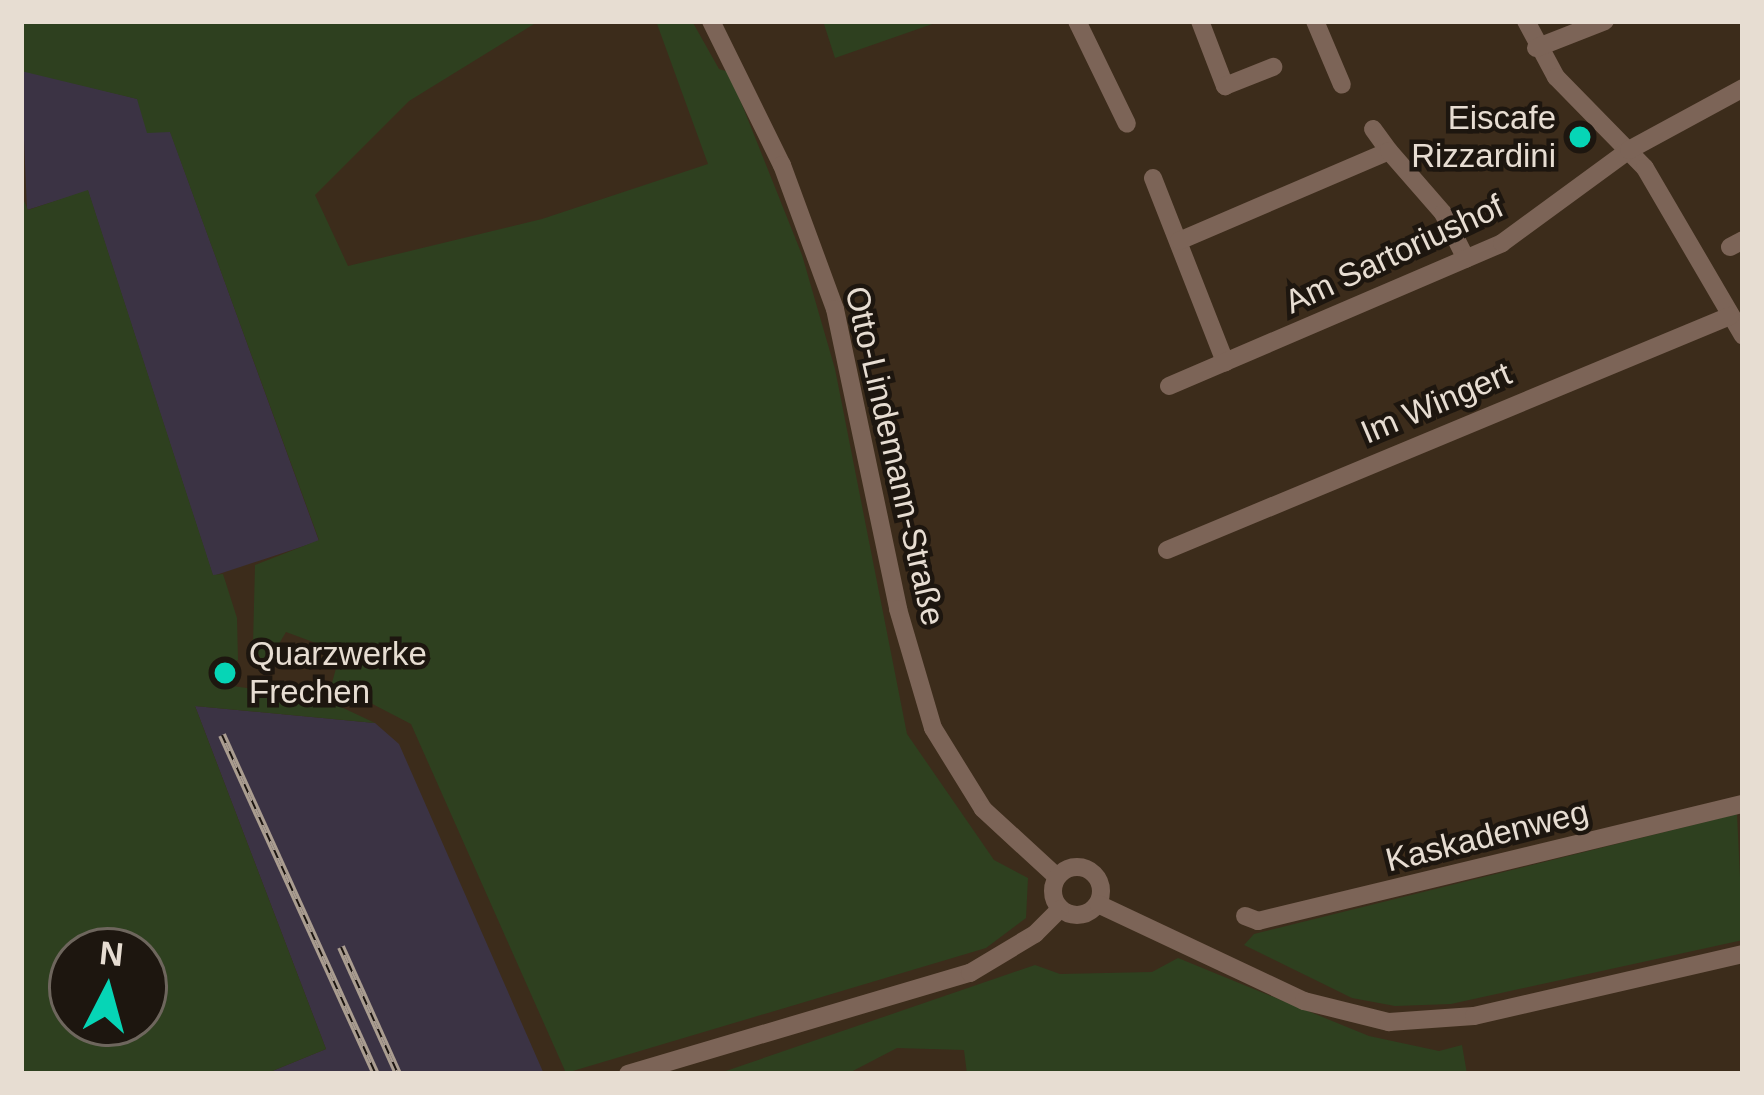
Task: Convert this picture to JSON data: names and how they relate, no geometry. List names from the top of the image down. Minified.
{"streets":{"street":["Am Sartoriushof","Im Wingert","Otto-Lindemann-Straße","Kaskadenweg"]},"places":["Eiscafe Rizzardini","Quarzwerke Frechen"],"north":"top"}
